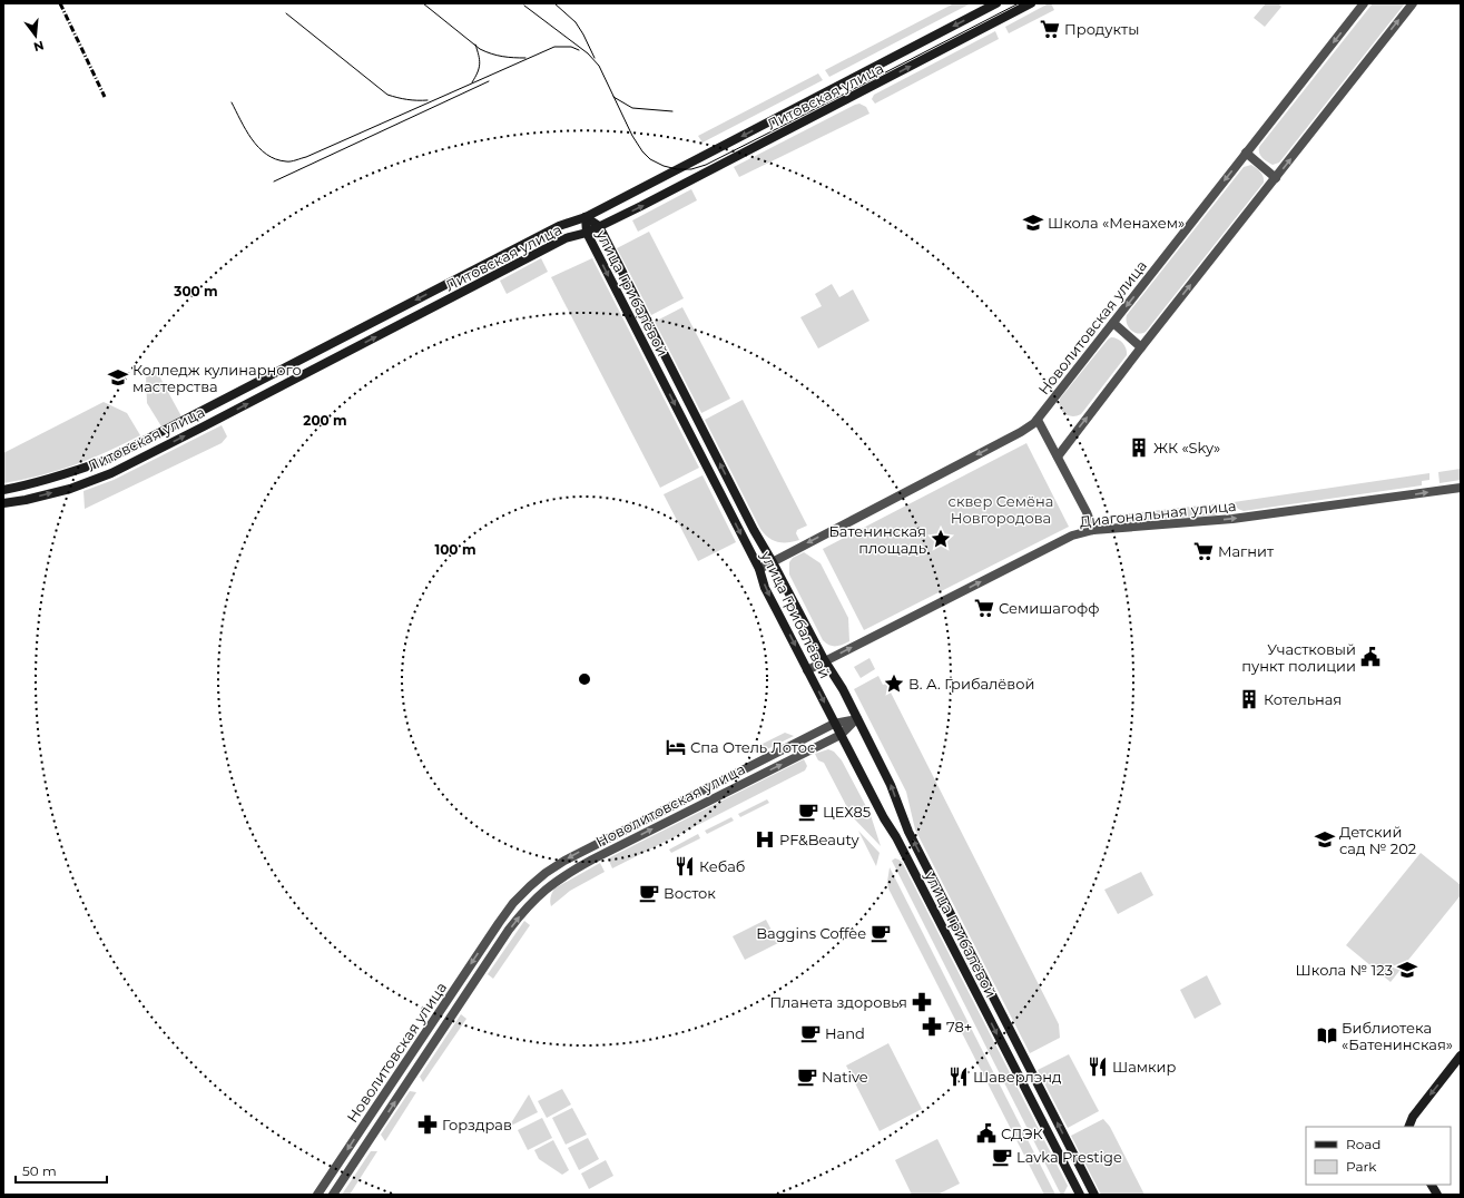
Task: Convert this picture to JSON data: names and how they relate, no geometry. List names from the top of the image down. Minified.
{"streets":{"street":["Литовская улица","улица Грибалёвой","Новолитовская улица","Диагональная улица"]},"crossings":[["Литовская улица","улица Грибалёвой"],["улица Грибалёвой","Новолитовская улица"],["улица Грибалёвой","Диагональная улица"]],"one_way":["Диагональная улица"],"parks":["сквер Семёна Новгородова"],"places":{"supermarket":["Продукты","Магнит","Семишагофф"],"school or university":["Школа «Менахем»","Колледж кулинарного мастерства","Детский сад № 202","Школа № 123"],"building":["ЖК «Sky»","Котельная"],"place":["Батенинская площадь","В. А. Грибалёвой"],"public building":["Участковый пункт полиции","СДЭК"],"hotel":["Спа Отель Лотос"],"cafe":["ЦЕХ85","Восток","Baggins Coffee","Hand","Native","Lavka Prestige"],"hospital":["PF&Beauty"],"restaurant":["Кебаб","Шамкир","Шаверлэнд"],"pharmacy":["Планета здоровья","78+","Горздрав"],"library":["Библиотека «Батенинская»"]},"legend":["Road","Park"],"scale_bar":"50 m","north":"bottom","rings":["300 m","200 m","100 m"]}
